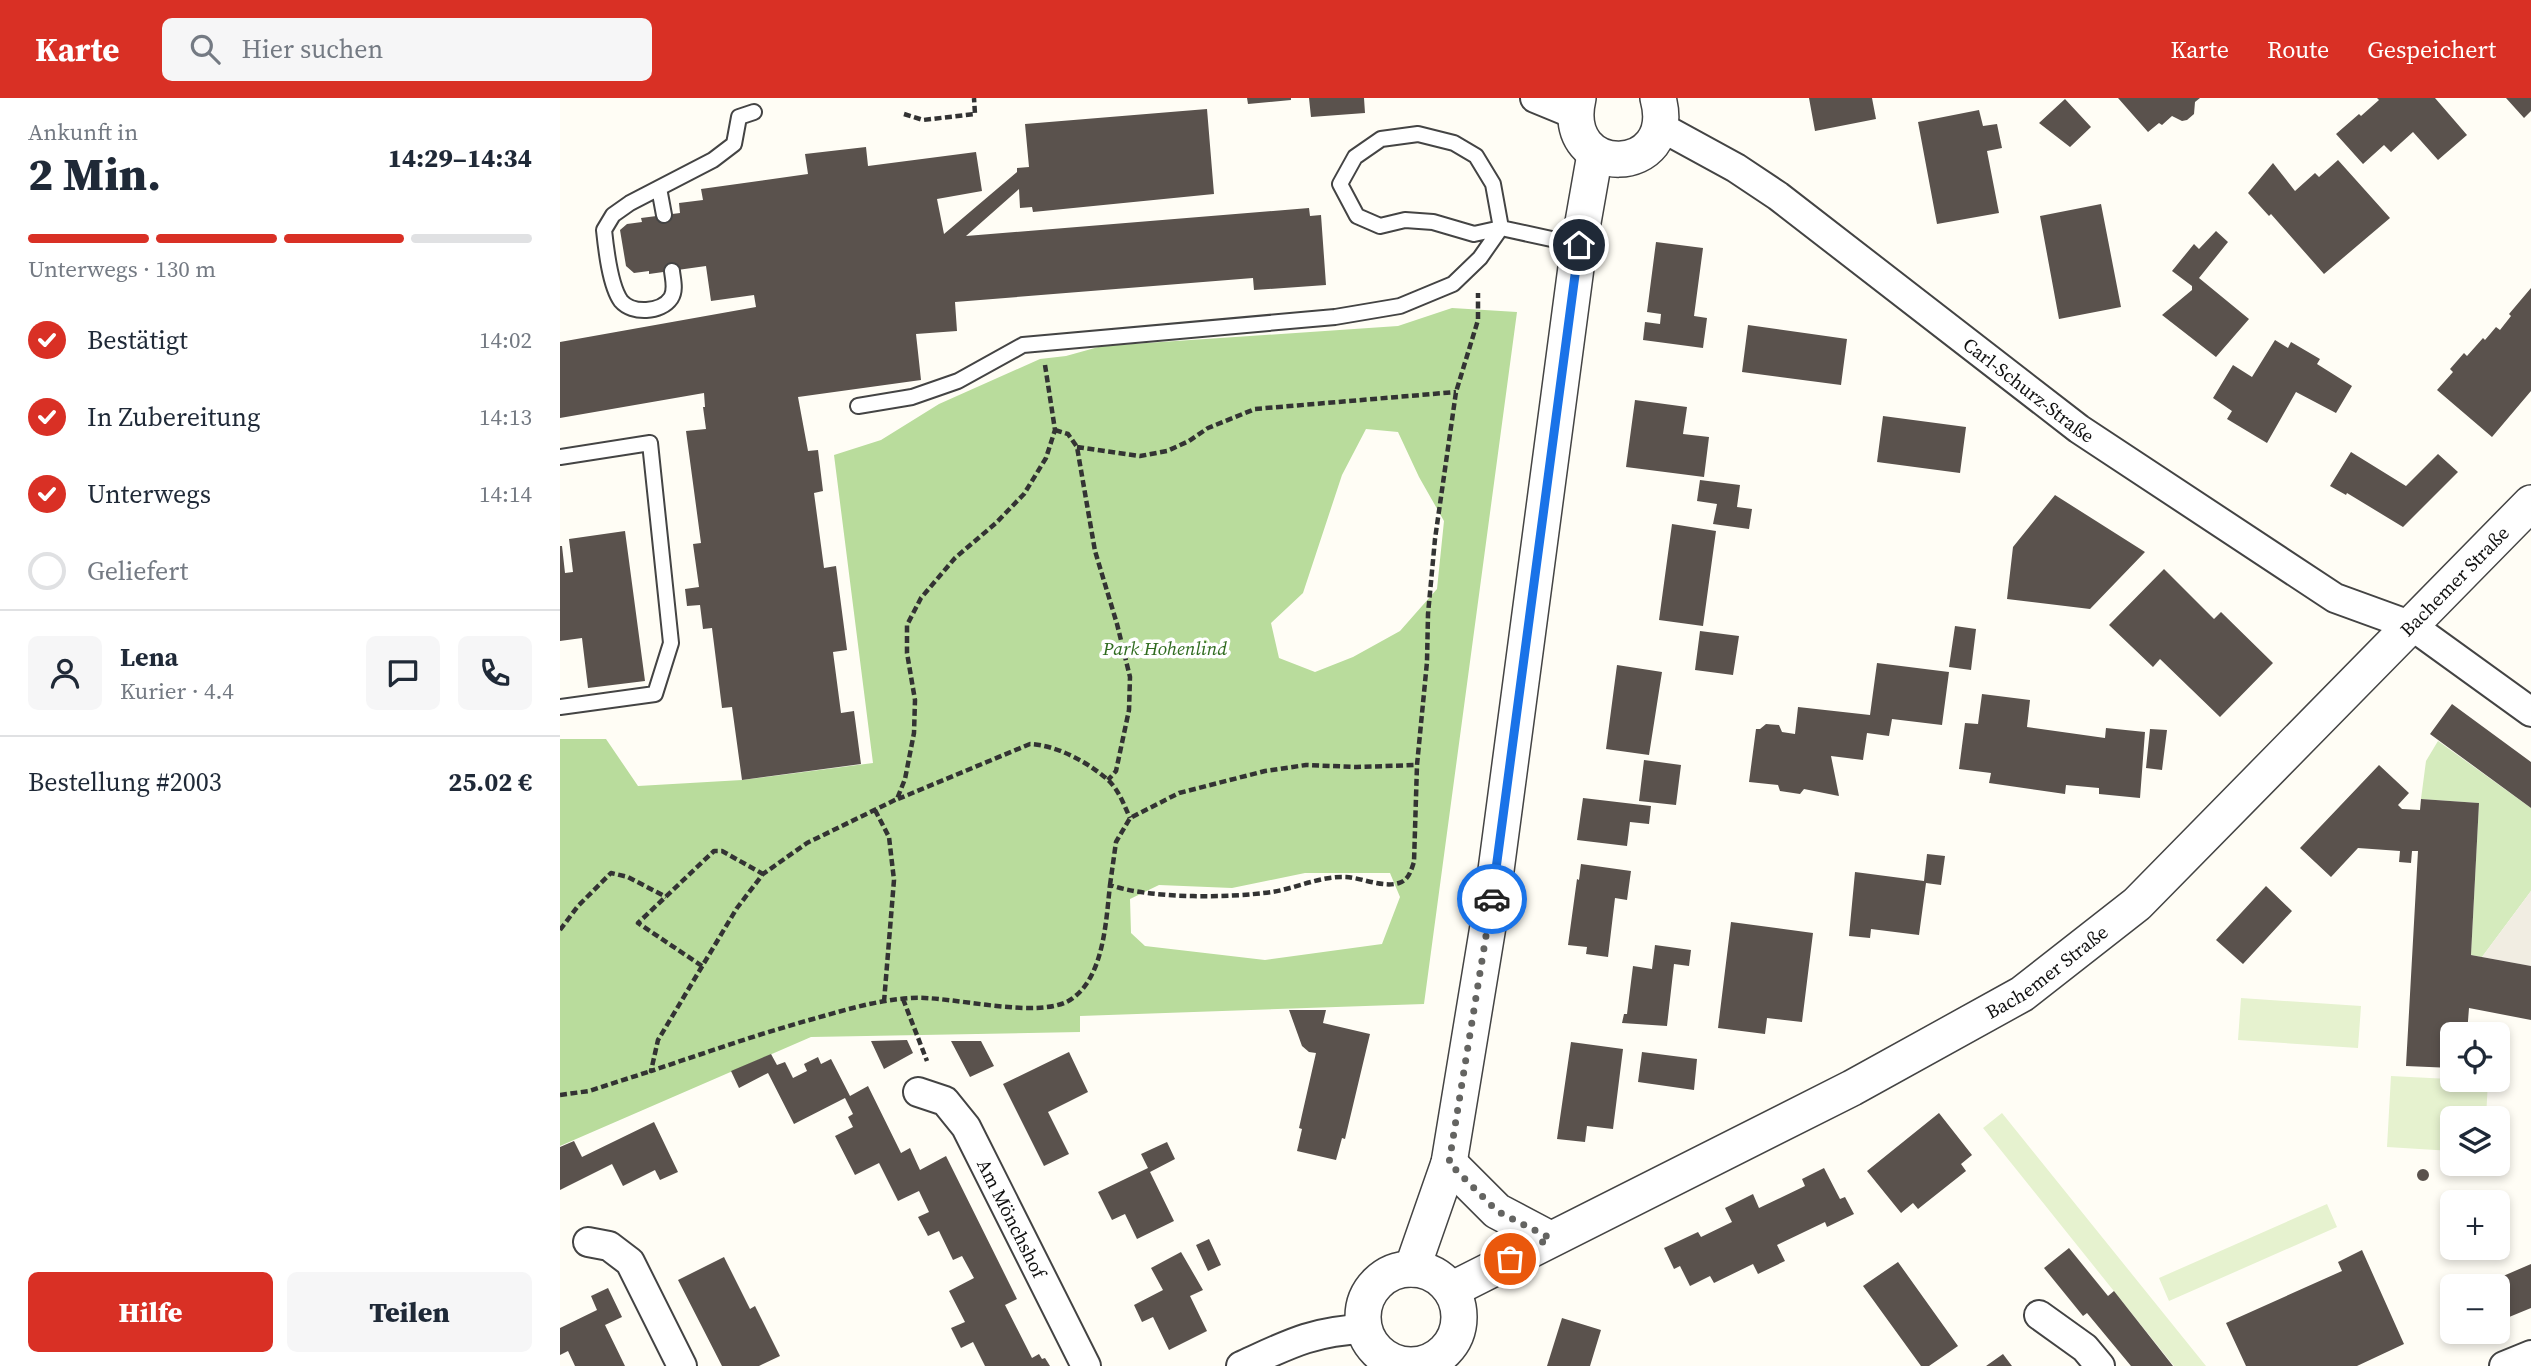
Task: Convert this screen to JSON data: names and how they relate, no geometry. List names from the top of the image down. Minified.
{"streets":{"street":["Carl-Schurz-Straße","Bachemer Straße","Am Mönchshof"]},"crossings":[["Carl-Schurz-Straße","Bachemer Straße"]],"parks":["Park Hohenlind"],"page":{"header":"Karte","search":"Hier suchen","nav":["Karte","Route","Gespeichert"],"heading":["2 Min.","Ankunft in","14:29–14:34"],"panel":["Lena","Kurier · 4.4","Bestellung #2003","25.02 €"],"bar":"Unterwegs · 130 m","list":[["Bestätigt","14:02"],["In Zubereitung","14:13"],["Unterwegs","14:14"],"Geliefert"],"map_buttons":["+","−"],"buttons":["Hilfe","Teilen"]}}
